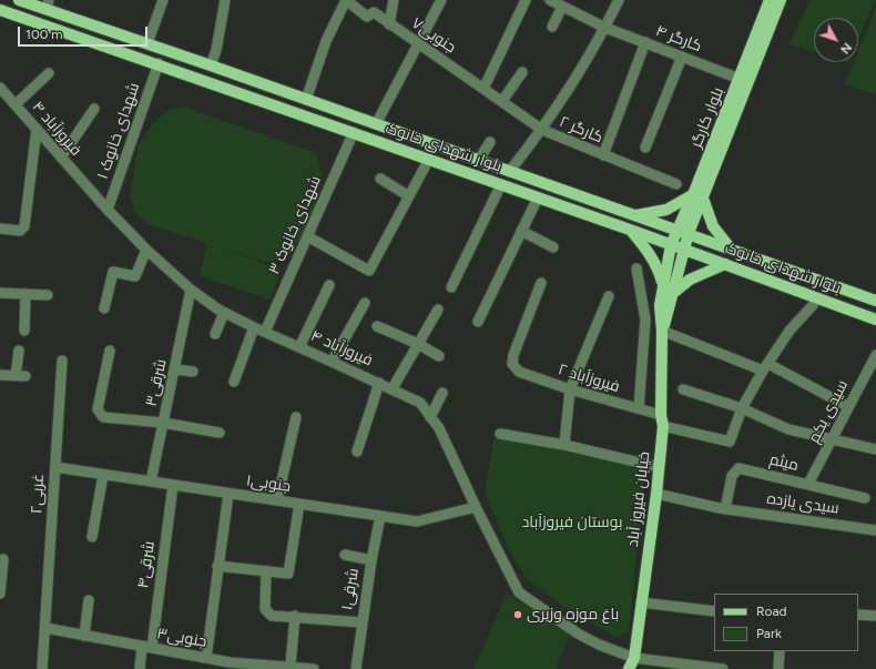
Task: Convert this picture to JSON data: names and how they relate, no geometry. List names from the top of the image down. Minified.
{"streets":{"main road":["بلوار کارگر","بلوار شهدای خانوک","خیابان فیروز آباد"],"street":["جنوبی۷","کارگر ۴","فیروزآباد ۴","کارگر ۲","شهدای خانوک ۱","شهدای خانوک ۳","فیروزآباد ۲","شرقی۳","سیدی یکم","میثم","جنوبی۱","غربی۲","سیدی یازده","شرقی۴","شرقی۱","جنوبی۳"]},"crossings":[["جنوبی۷","کارگر ۲"],["کارگر ۴","بلوار کارگر"],["بلوار کارگر","بلوار شهدای خانوک"],["بلوار کارگر","خیابان فیروز آباد"],["فیروزآباد ۴","شهدای خانوک ۱"],["فیروزآباد ۴","شهدای خانوک ۳"],["فیروزآباد ۴","شرقی۳"],["فیروزآباد ۴","جنوبی۱"],["فیروزآباد ۴","خیابان فیروز آباد"],["شهدای خانوک ۱","بلوار شهدای خانوک"],["بلوار شهدای خانوک","شهدای خانوک ۳"],["فیروزآباد ۲","خیابان فیروز آباد"],["شرقی۳","جنوبی۱"],["سیدی یکم","میثم"],["میثم","سیدی یازده"],["جنوبی۱","غربی۲"],["جنوبی۱","شرقی۴"],["جنوبی۱","شرقی۱"],["غربی۲","جنوبی۳"],["خیابان فیروز آباد","سیدی یازده"],["شرقی۴","جنوبی۳"]],"parks":["بوستان فیروزآباد"],"places":["باغ موزه وزیری"],"legend":["Road","Park"],"scale_bar":"100 m","north":"bottom right"}
